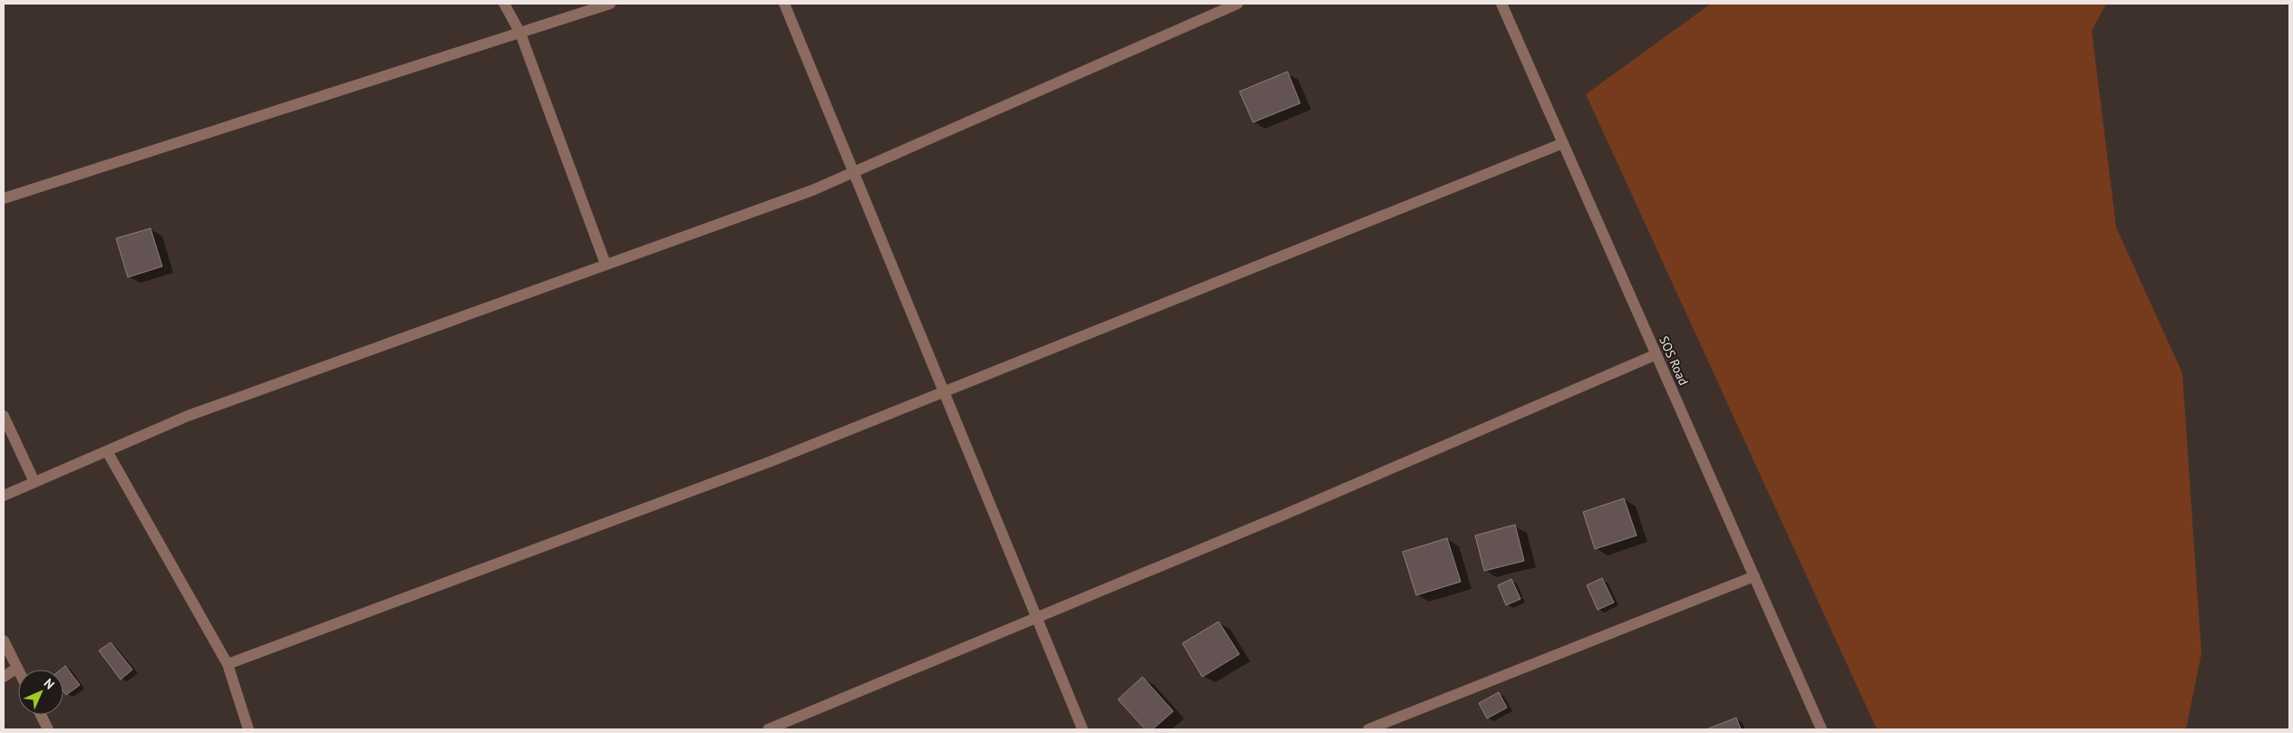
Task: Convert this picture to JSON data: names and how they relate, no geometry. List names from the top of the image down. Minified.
{"streets":{"street":["SOS Road"]},"north":"top right"}
